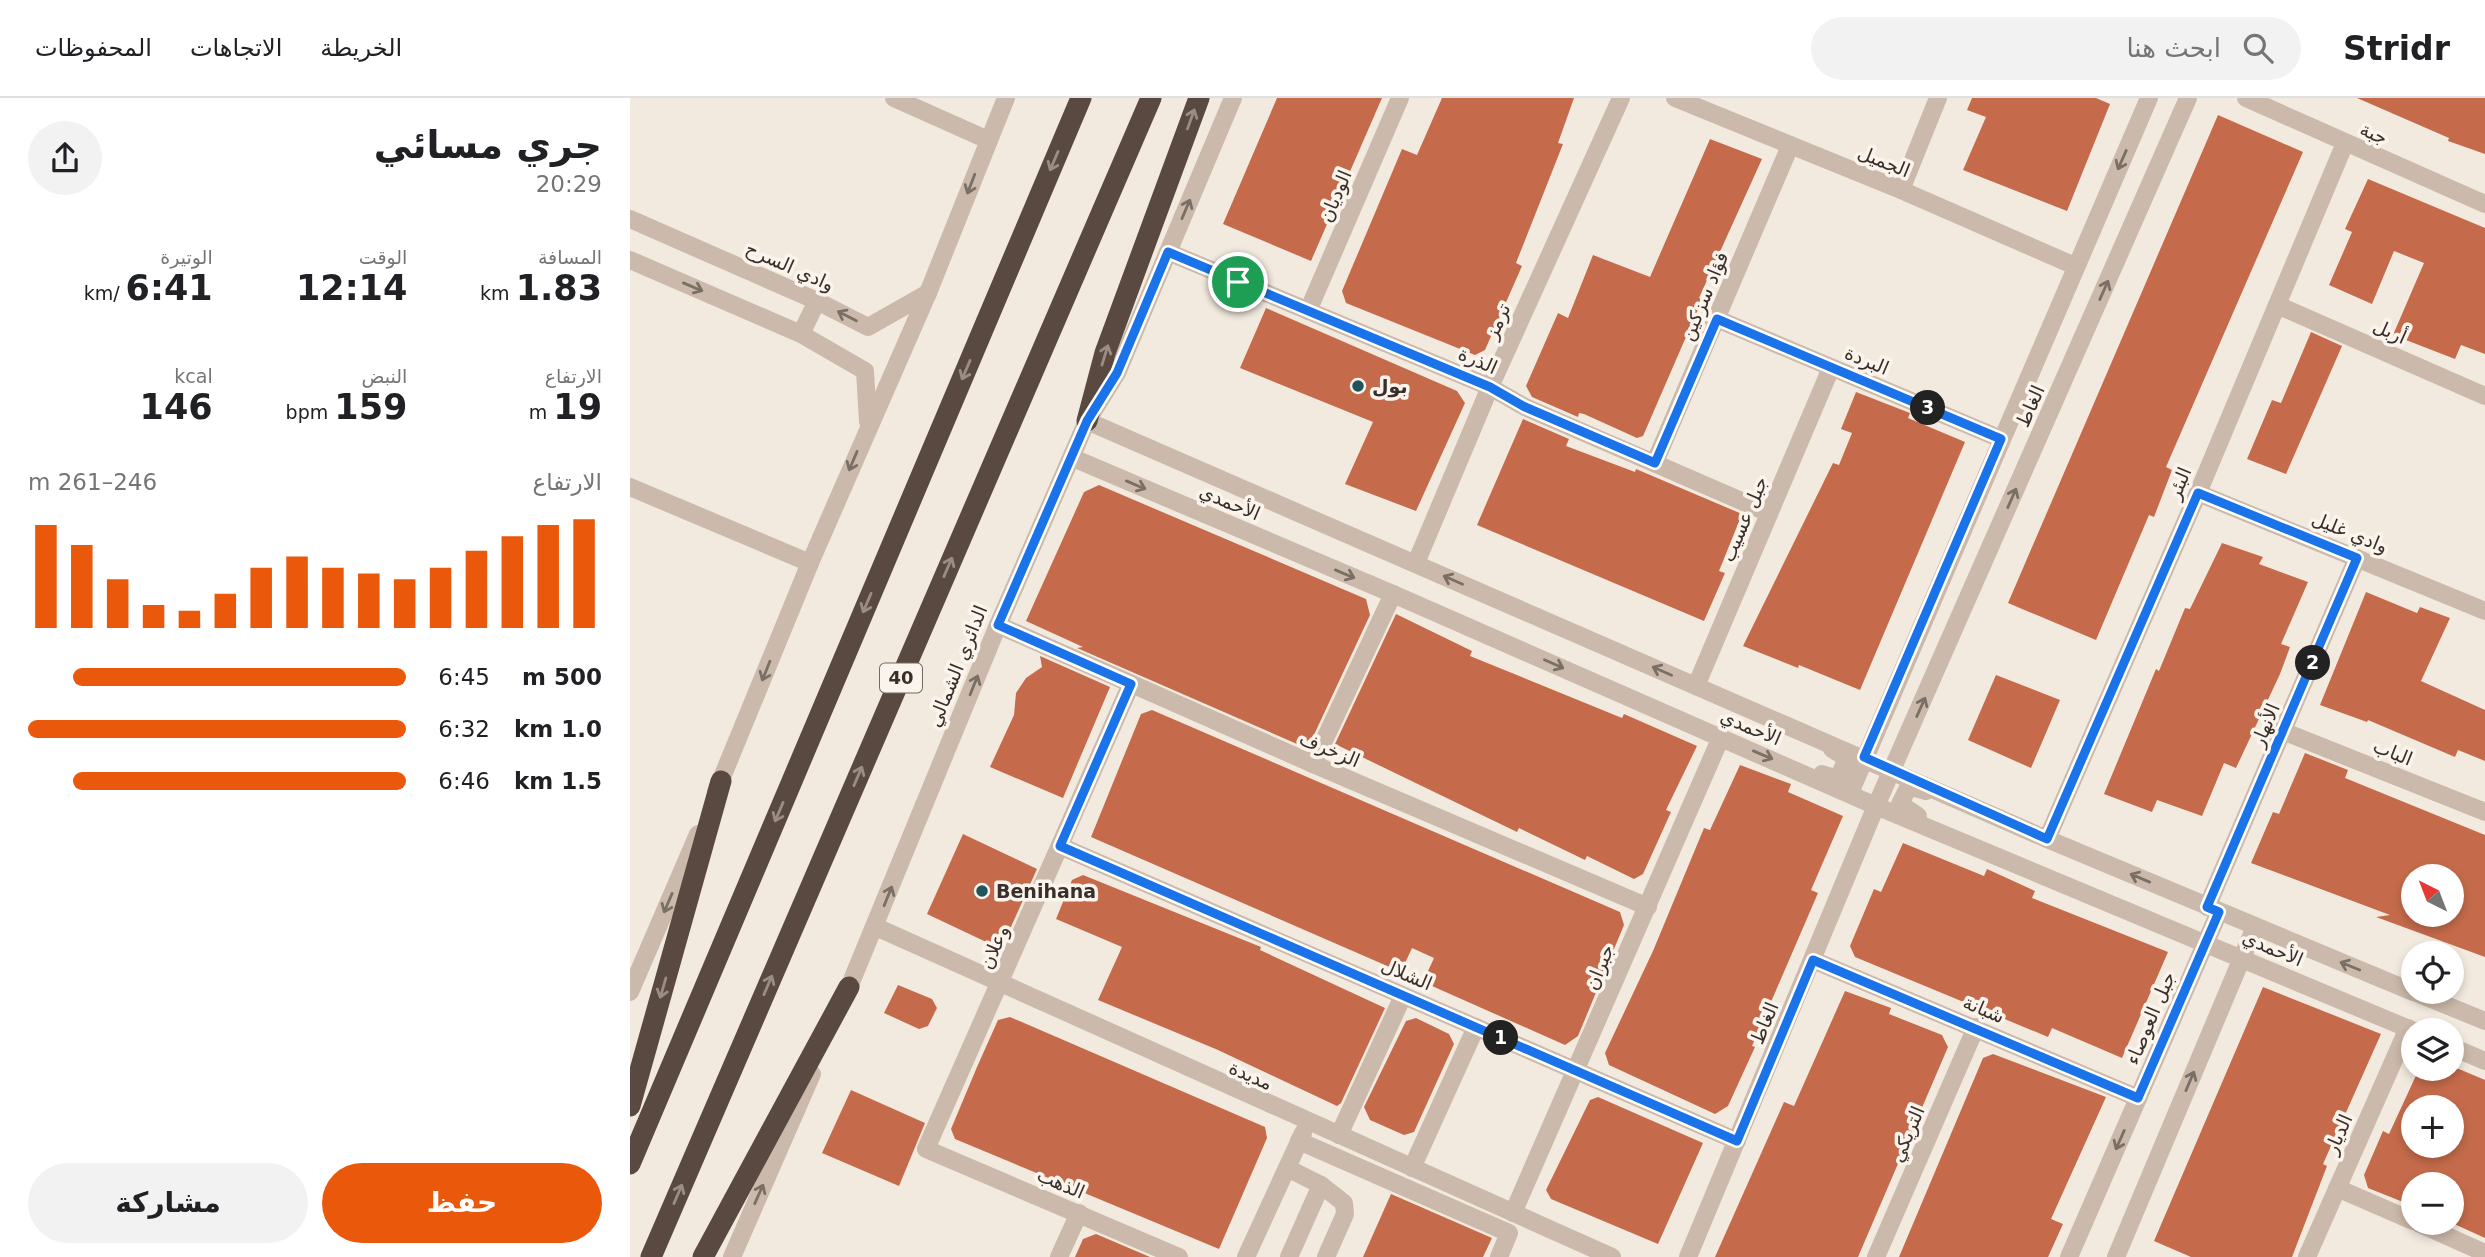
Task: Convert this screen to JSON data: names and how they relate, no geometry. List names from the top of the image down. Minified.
{"streets":{"highway":["40"],"street":["جبة","الجميل","الوديان","وادي السرح","فؤاد سزكين","ترمز","أربل","الذرة","البردة","الغاط","البئر","الأحمدي","جبل عسيب","وادي غليل","الدائري الشمالي","الأنهار","الزخرف","الباب","وعلان","جبران","الشلال","شبانة","جبل العوصاء","مديدة","التريكي","الديار","الذهب"]},"crossings":[["جبة","البئر"],["الجميل","فؤاد سزكين"],["الجميل","الغاط"],["الوديان","الذرة"],["فؤاد سزكين","الذرة"],["فؤاد سزكين","البردة"],["ترمز","الذرة"],["ترمز","الأحمدي"],["أربل","البئر"],["الذرة","جبل عسيب"],["الذرة","الدائري الشمالي"],["البردة","الغاط"],["البردة","جبل عسيب"],["الغاط","الأحمدي"],["الغاط","الشلال"],["الغاط","شبانة"],["البئر","الأحمدي"],["البئر","وادي غليل"],["الأحمدي","جبل عسيب"],["الأحمدي","الدائري الشمالي"],["الأحمدي","الأنهار"],["الأحمدي","جبران"],["الأحمدي","جبل العوصاء"],["وادي غليل","الأنهار"],["الدائري الشمالي","الزخرف"],["الدائري الشمالي","مديدة"],["الأنهار","الباب"],["الأنهار","جبل العوصاء"],["الزخرف","وعلان"],["الزخرف","جبران"],["وعلان","الشلال"],["وعلان","مديدة"],["وعلان","الذهب"],["جبران","الشلال"],["جبران","مديدة"],["شبانة","جبل العوصاء"],["شبانة","التريكي"]],"one_way":["الدائري الشمالي"],"places":["بول","Benihana"],"north":"top left","page":{"header":"Stridr","search":"ابحث هنا","nav":["الخريطة","الاتجاهات","المحفوظات"],"heading":["جري مسائي","20:29"],"stats":[["المسافة","1.83 km"],["الوقت","12:14"],["الوتيرة","6:41 /km"],["الارتفاع","19 m"],["النبض","159 bpm"],["kcal","146"]],"pins":["3","2","1"],"chart":["الارتفاع","246–261 m"],"list":[{"name":"500 m","note":"6:45"},{"name":"1.0 km","note":"6:32"},{"name":"1.5 km","note":"6:46"}],"map_buttons":["+","−"],"buttons":["حفظ","مشاركة"]}}
